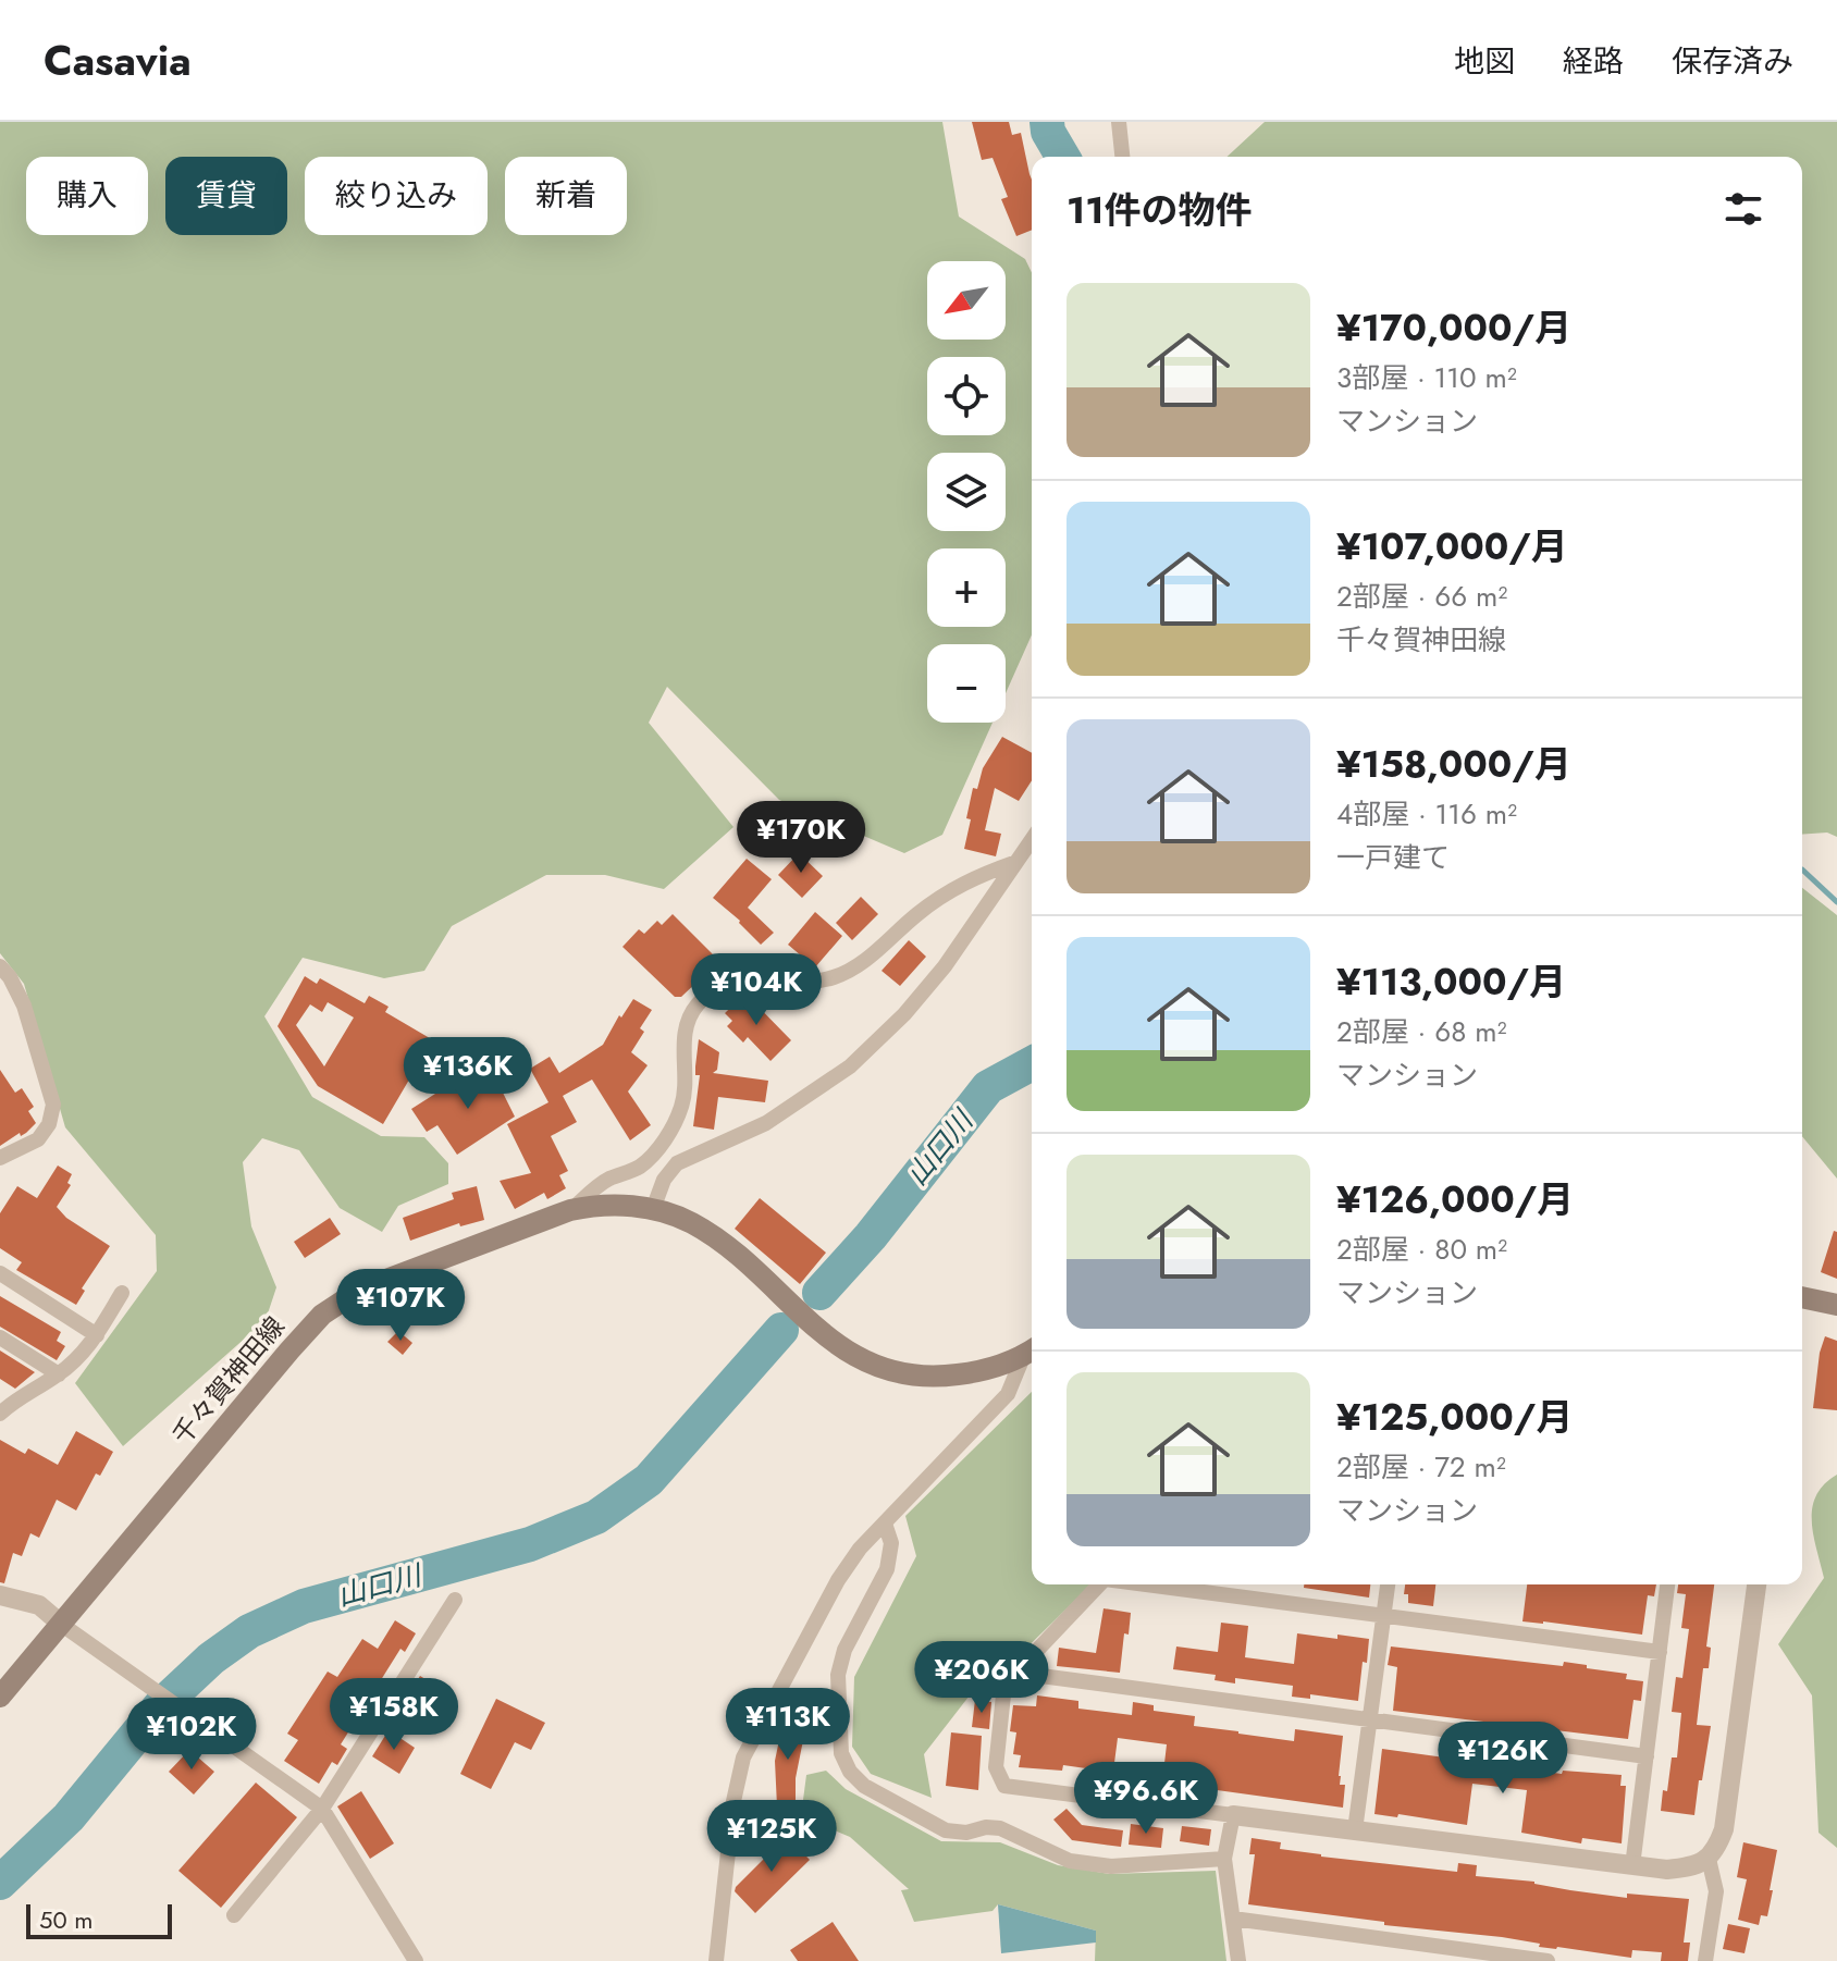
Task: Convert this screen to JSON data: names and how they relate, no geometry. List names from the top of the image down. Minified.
{"streets":{"main road":["千々賀神田線"]},"water":["山口川"],"scale_bar":"50 m","north":"bottom left","page":{"header":"Casavia","nav":["地図","経路","保存済み"],"chip":["購入","賃貸","絞り込み","新着"],"heading":"11件の物件","map_buttons":["+","−"],"list":[{"name":"¥170,000/月","note":"3部屋 · 110 m² · マンション"},{"name":"¥107,000/月","note":"2部屋 · 66 m² · 千々賀神田線"},{"name":"¥158,000/月","note":"4部屋 · 116 m² · 一戸建て"},{"name":"¥113,000/月","note":"2部屋 · 68 m² · マンション"},{"name":"¥126,000/月","note":"2部屋 · 80 m² · マンション"},{"name":"¥125,000/月","note":"2部屋 · 72 m² · マンション"}],"price":["¥170K","¥104K","¥136K","¥107K","¥206K","¥158K","¥113K","¥102K","¥126K","¥96.6K","¥125K"],"scale":"50 m"}}
